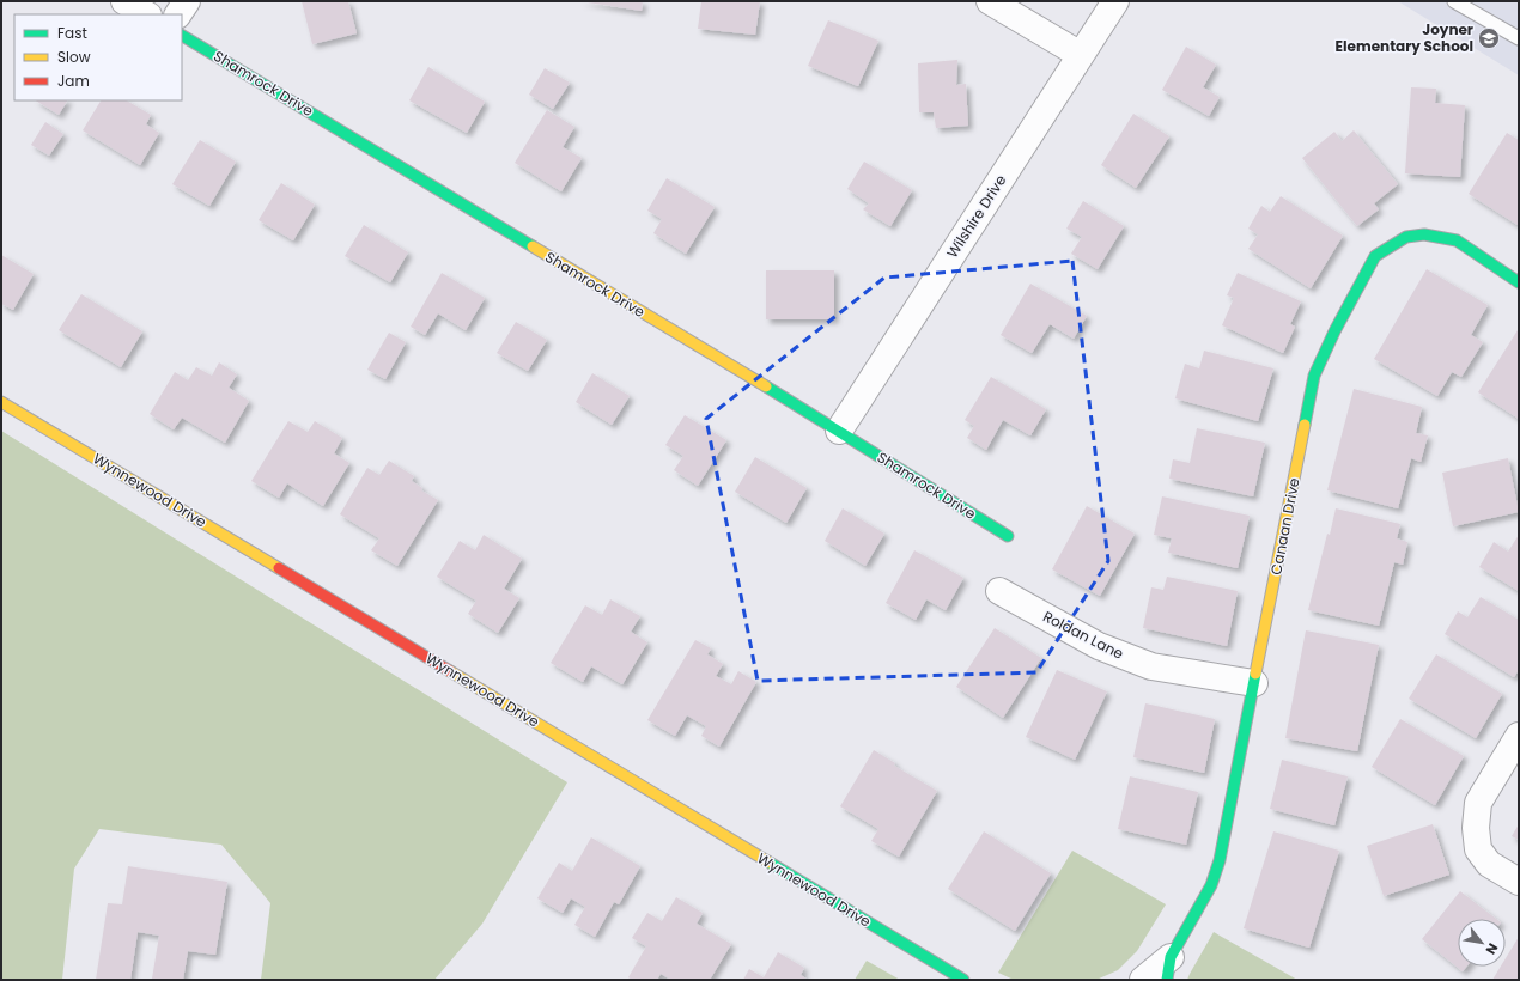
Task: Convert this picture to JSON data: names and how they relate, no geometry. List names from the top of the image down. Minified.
{"streets":{"street":["Shamrock Drive","Wilshire Drive","Wynnewood Drive","Canaan Drive","Roldan Lane"]},"crossings":[["Shamrock Drive","Wilshire Drive"],["Canaan Drive","Roldan Lane"]],"places":{"school or university":["Joyner Elementary School"]},"legend":["Fast","Slow","Jam"],"north":"bottom right"}
